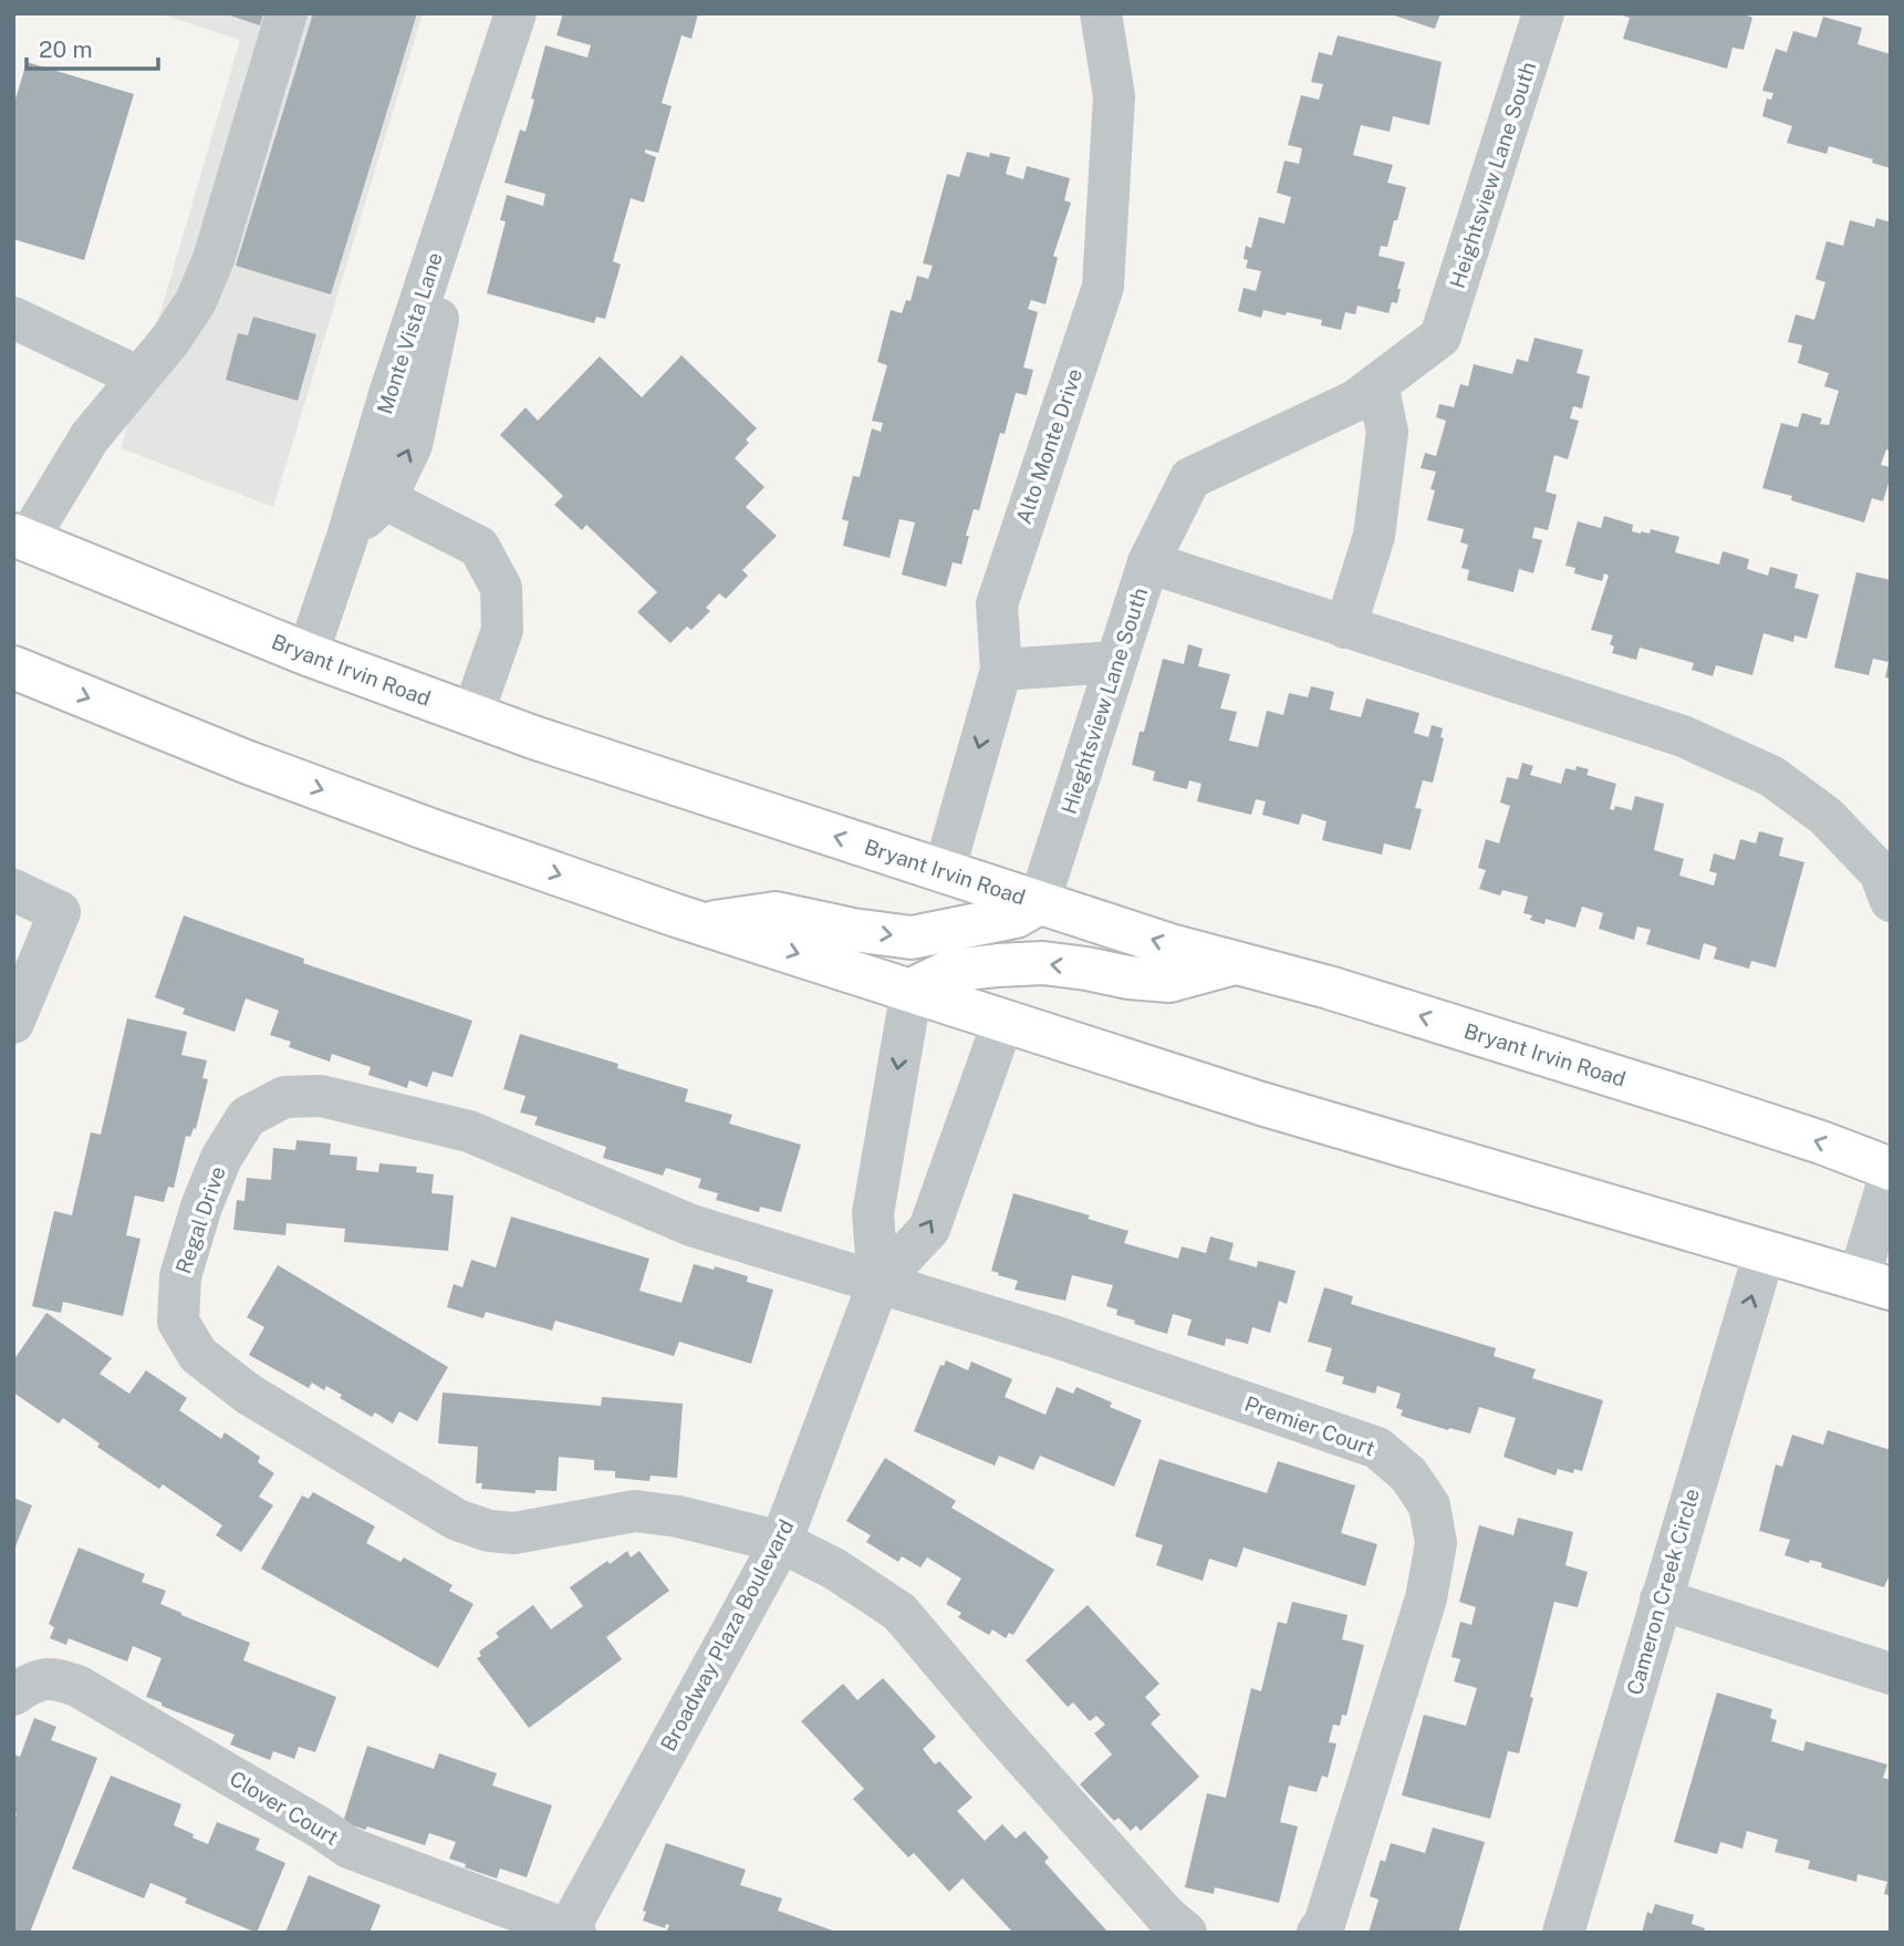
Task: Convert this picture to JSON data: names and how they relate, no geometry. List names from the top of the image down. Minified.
{"streets":{"main road":["Bryant Irvin Road"],"lane":["Heightsview Lane South","Monte Vista Lane","Alto Monte Drive","Hieghtsview Lane South","Regal Drive","Premier Court","Cameron Creek Circle","Broadway Plaza Boulevard","Clover Court"]},"crossings":[["Monte Vista Lane","Bryant Irvin Road"],["Alto Monte Drive","Bryant Irvin Road"],["Bryant Irvin Road","Hieghtsview Lane South"],["Regal Drive","Premier Court"],["Regal Drive","Broadway Plaza Boulevard"],["Premier Court","Broadway Plaza Boulevard"],["Broadway Plaza Boulevard","Clover Court"]],"one_way":["Cameron Creek Circle"],"scale_bar":"20 m"}
